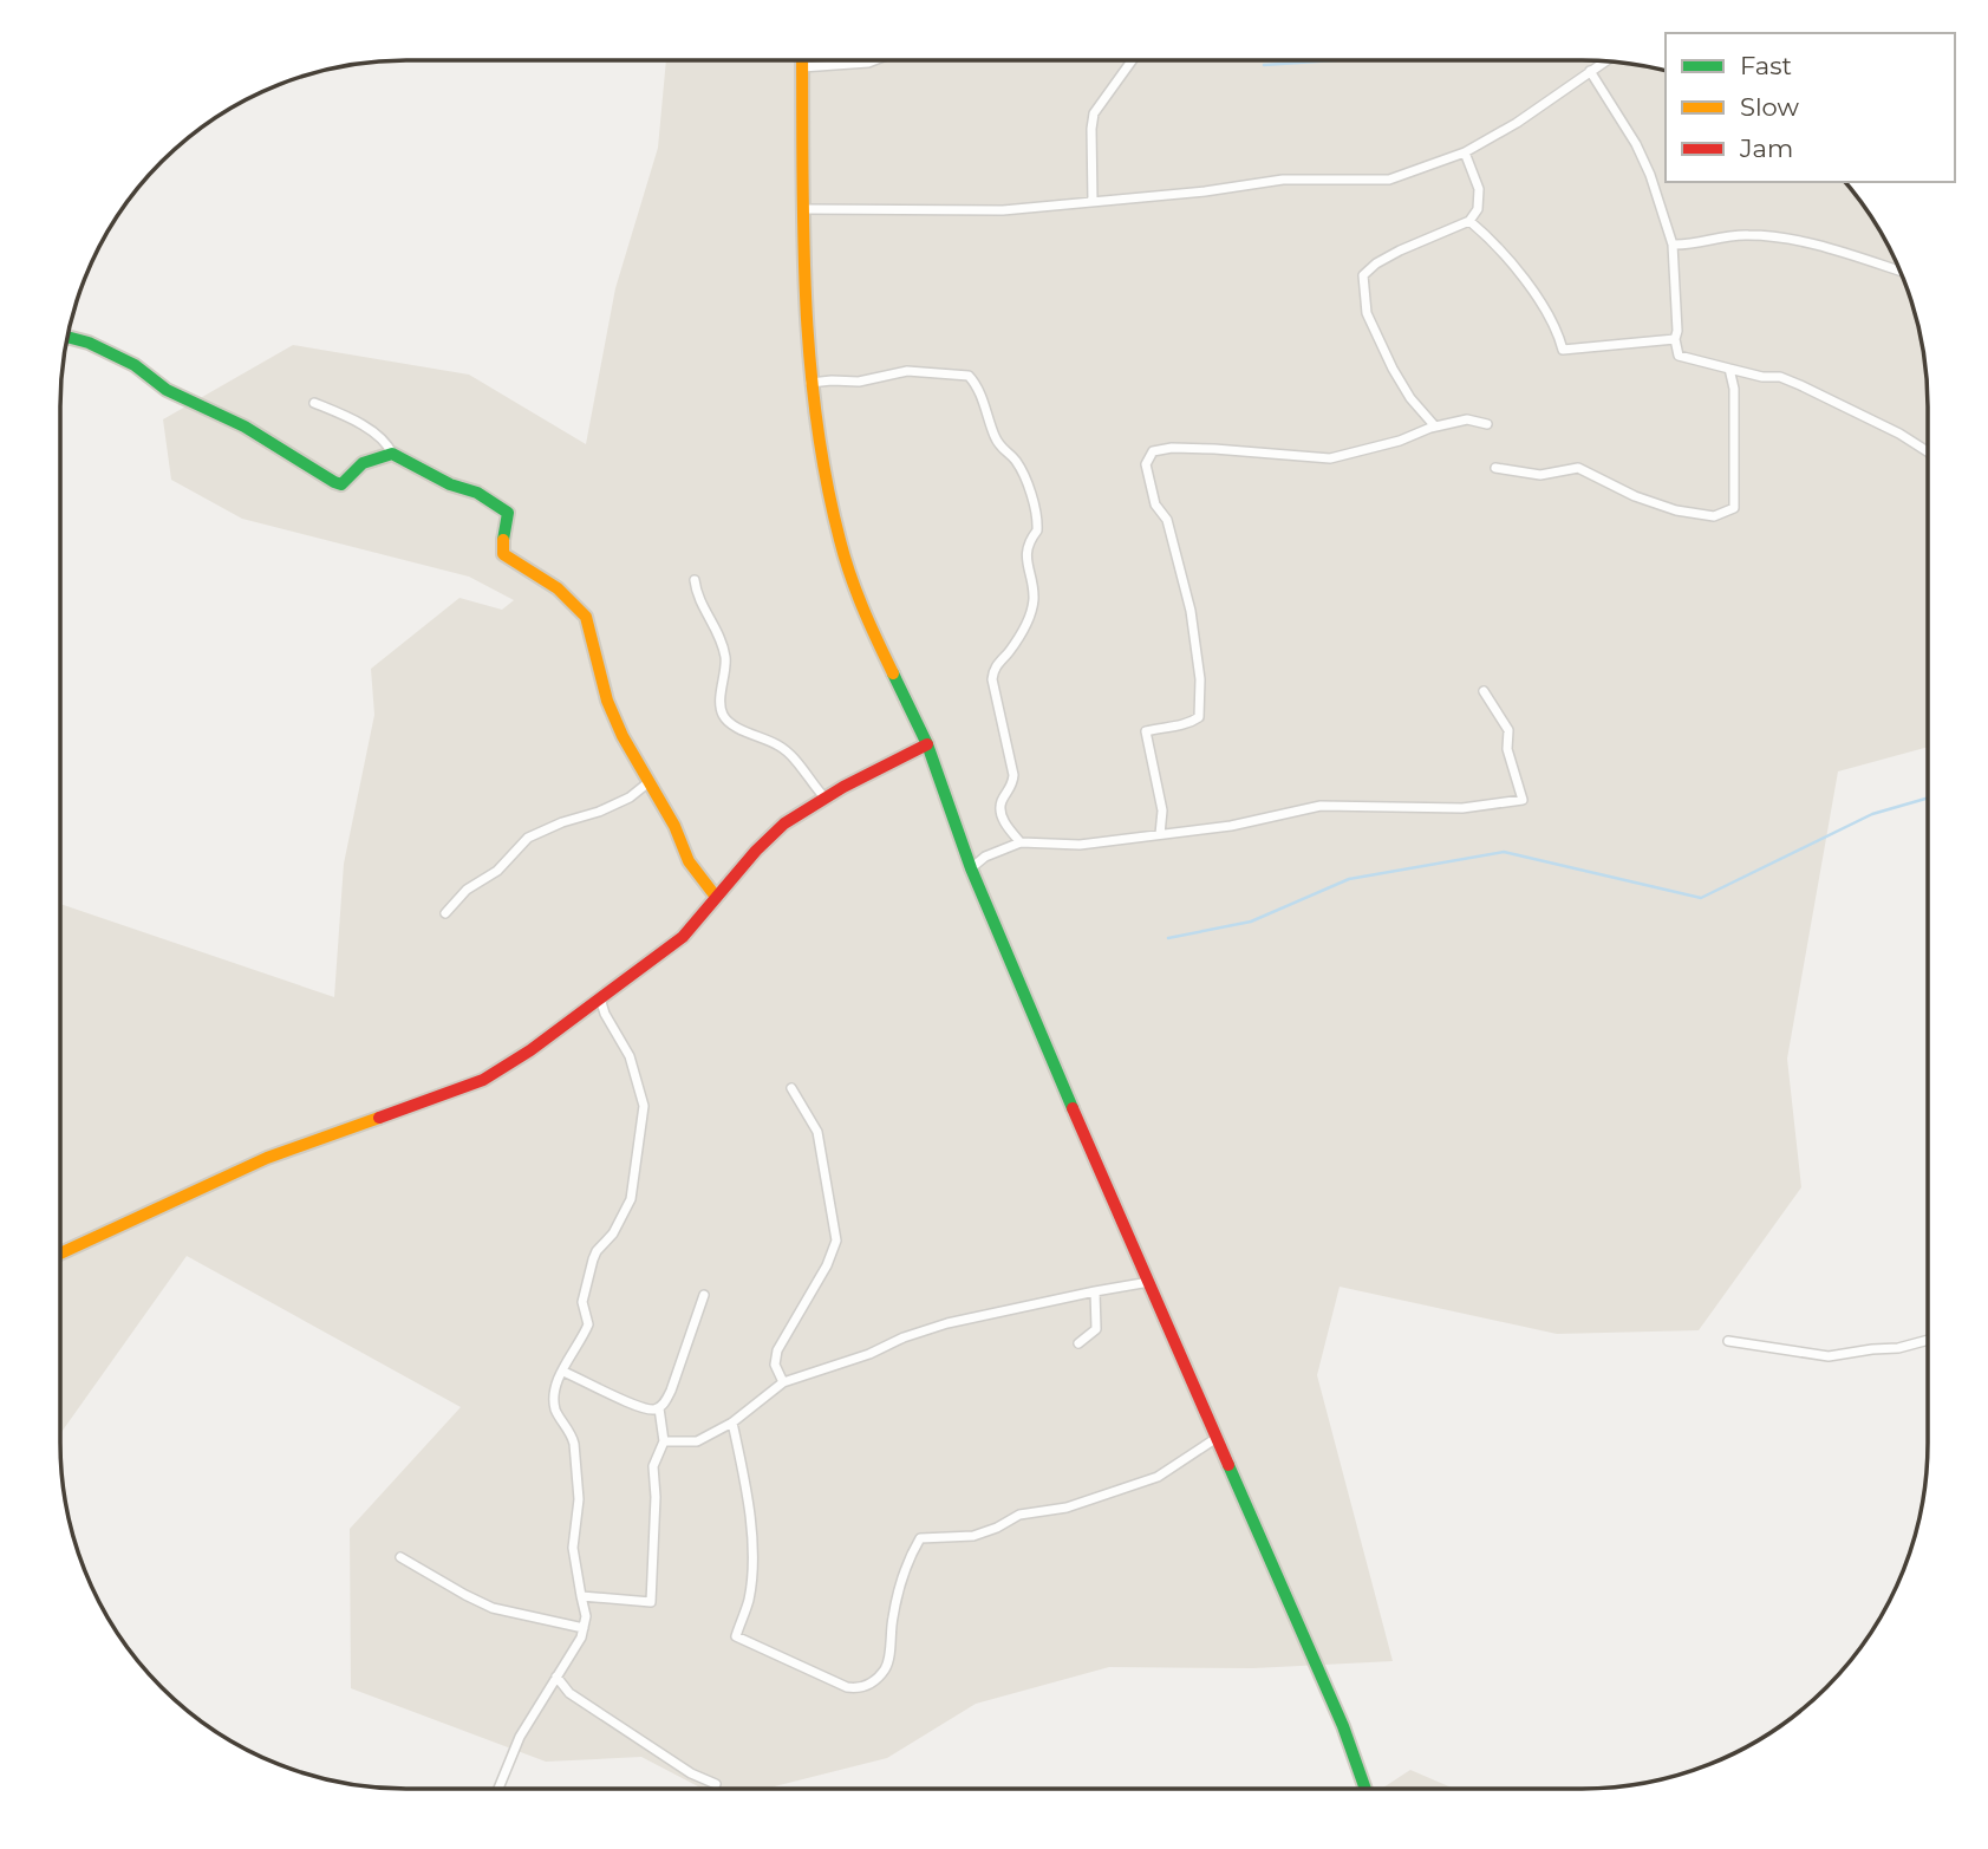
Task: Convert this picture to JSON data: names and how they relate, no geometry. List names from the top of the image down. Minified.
{"legend":["Fast","Slow","Jam"]}
